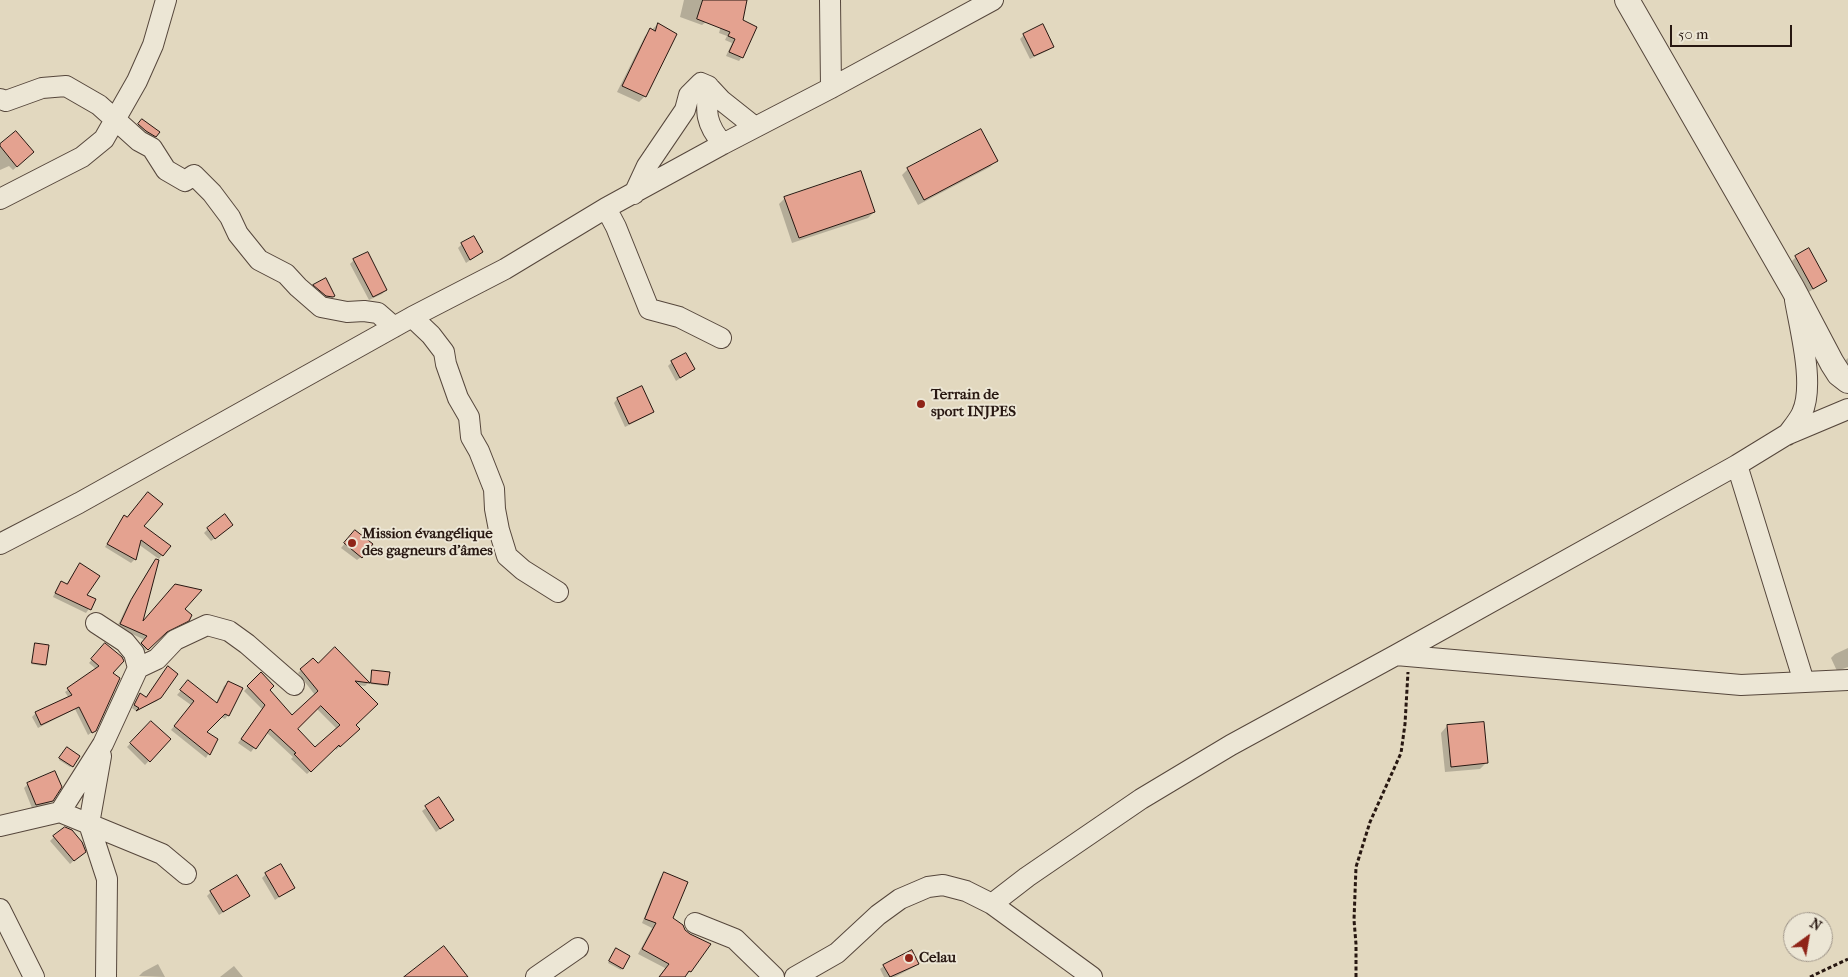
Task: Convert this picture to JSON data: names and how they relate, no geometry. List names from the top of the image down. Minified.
{"places":["Terrain de sport INJPES","Mission évangélique des gagneurs d'âmes","Celau"],"scale_bar":"50 m","north":"top right"}
